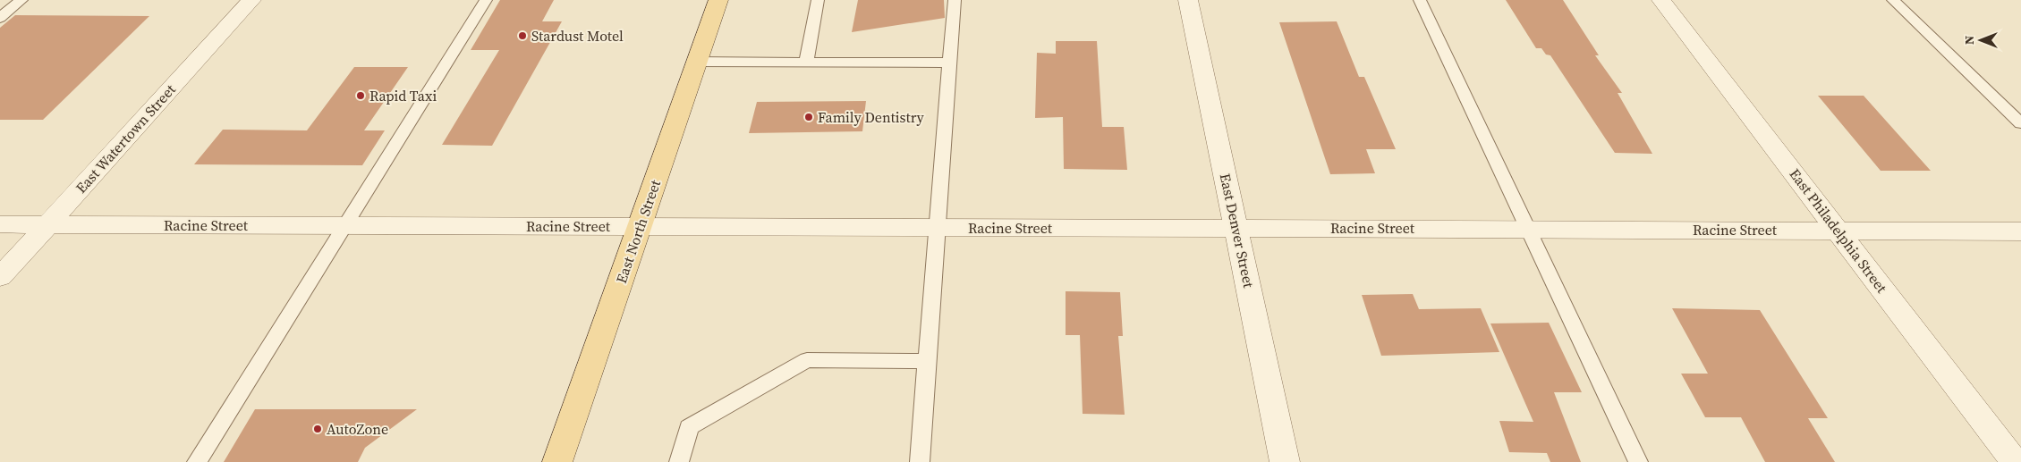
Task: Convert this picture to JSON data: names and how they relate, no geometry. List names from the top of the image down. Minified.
{"streets":{"main road":["East North Street"],"street":["East Watertown Street","Racine Street","East Denver Street","East Philadelphia Street"]},"crossings":[["East Watertown Street","Racine Street"],["Racine Street","East Denver Street"],["Racine Street","East Philadelphia Street"],["Racine Street","East North Street"]],"places":["Stardust Motel","Rapid Taxi","Family Dentistry","AutoZone"],"north":"left"}
